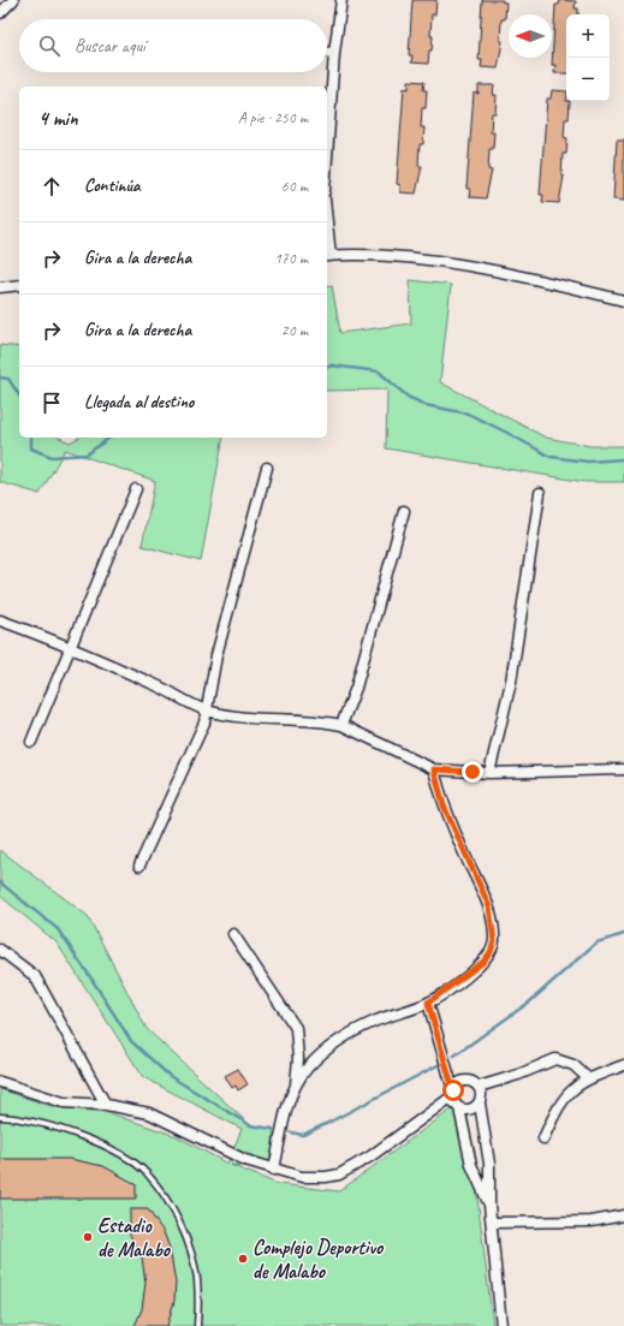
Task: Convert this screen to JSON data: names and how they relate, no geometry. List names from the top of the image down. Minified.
{"places":["Estadio de Malabo","Complejo Deportivo de Malabo"],"north":"left","page":{"map_buttons":["+","−"],"search":"Buscar aquí","heading":["4 min","A pie · 250 m"],"list":[["Continúa","60 m"],["Gira a la derecha","170 m"],["Gira a la derecha","20 m"],"Llegada al destino"]}}
